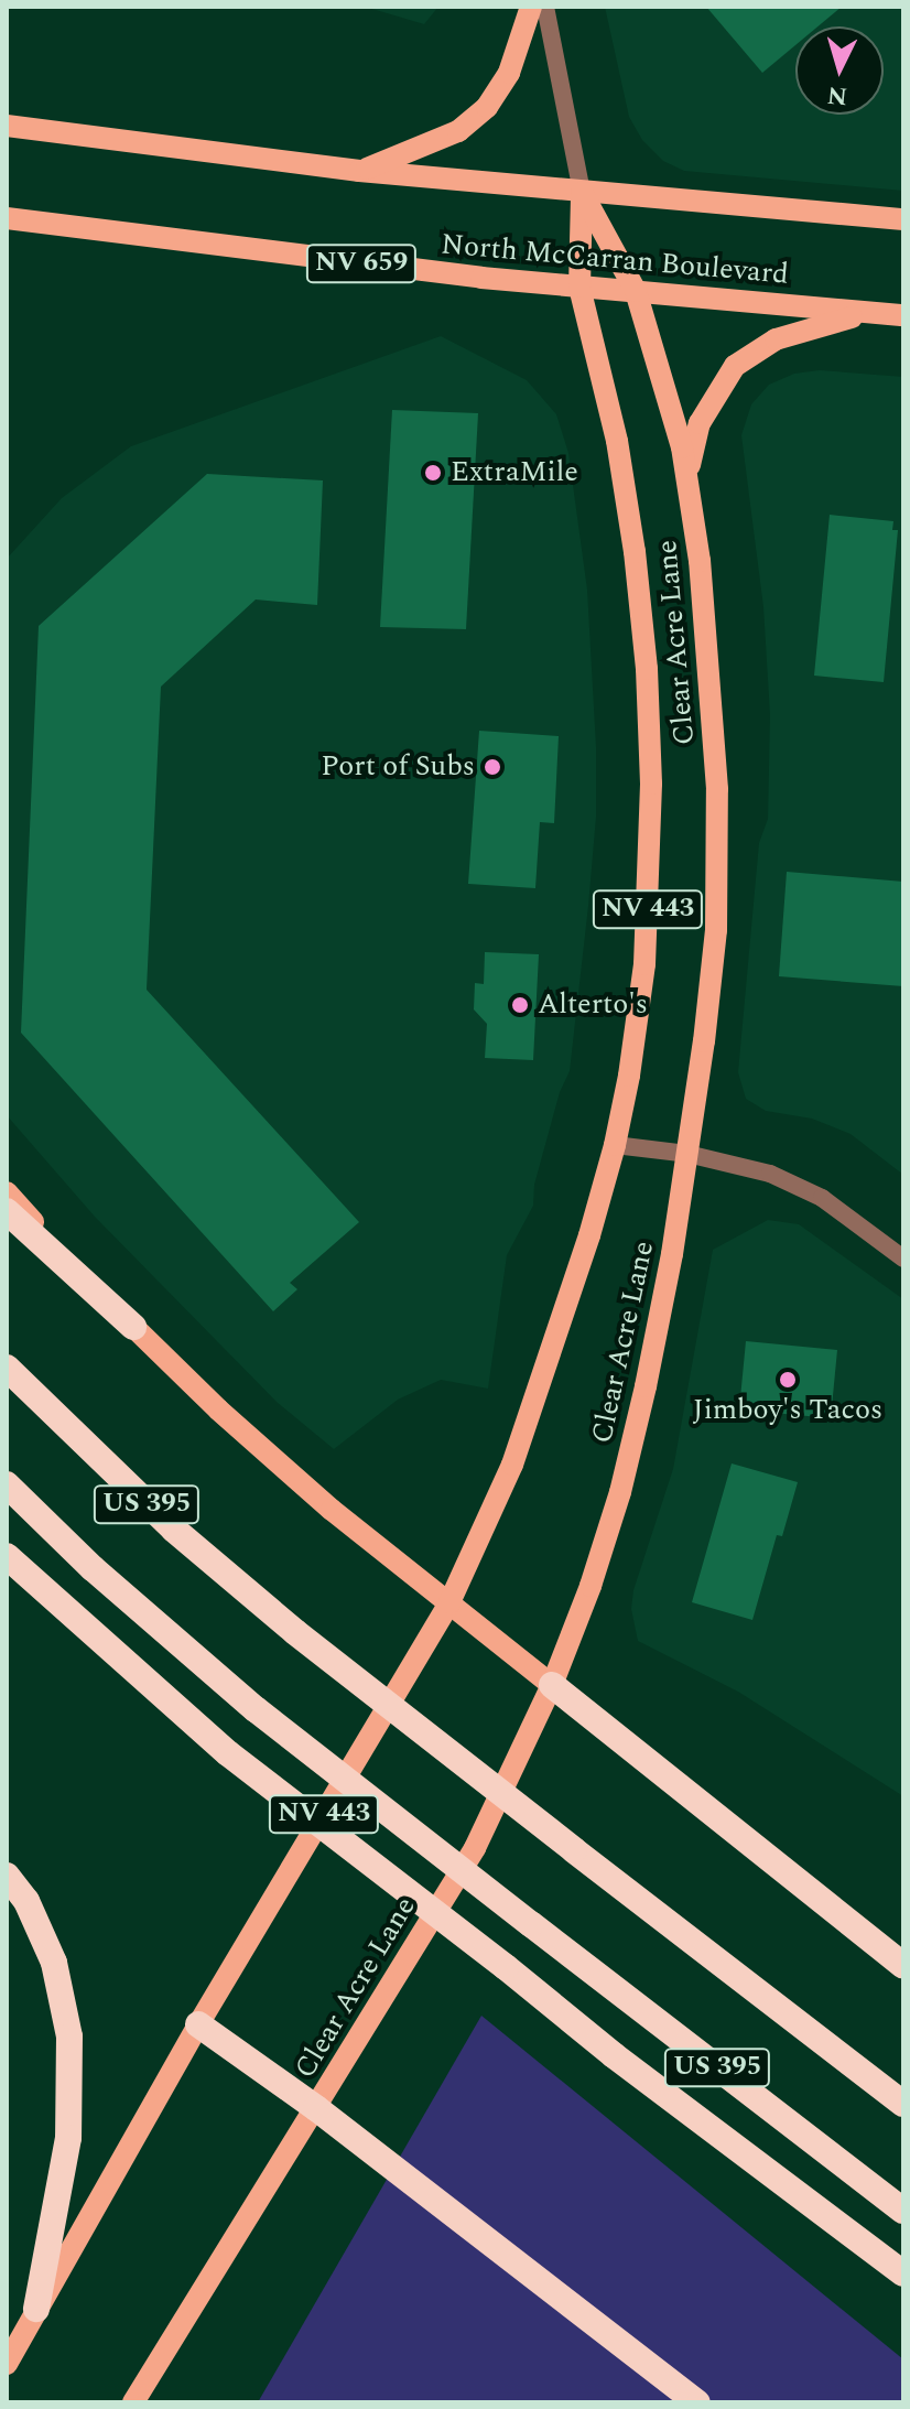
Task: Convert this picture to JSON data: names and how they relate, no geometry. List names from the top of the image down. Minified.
{"streets":{"highway":["US 395"],"main road":["North McCarran Boulevard","NV 659","Clear Acre Lane","NV 443"]},"crossings":[["North McCarran Boulevard","Clear Acre Lane"]],"places":["ExtraMile","Port of Subs","Alterto's","Jimboy's Tacos"],"north":"bottom"}
